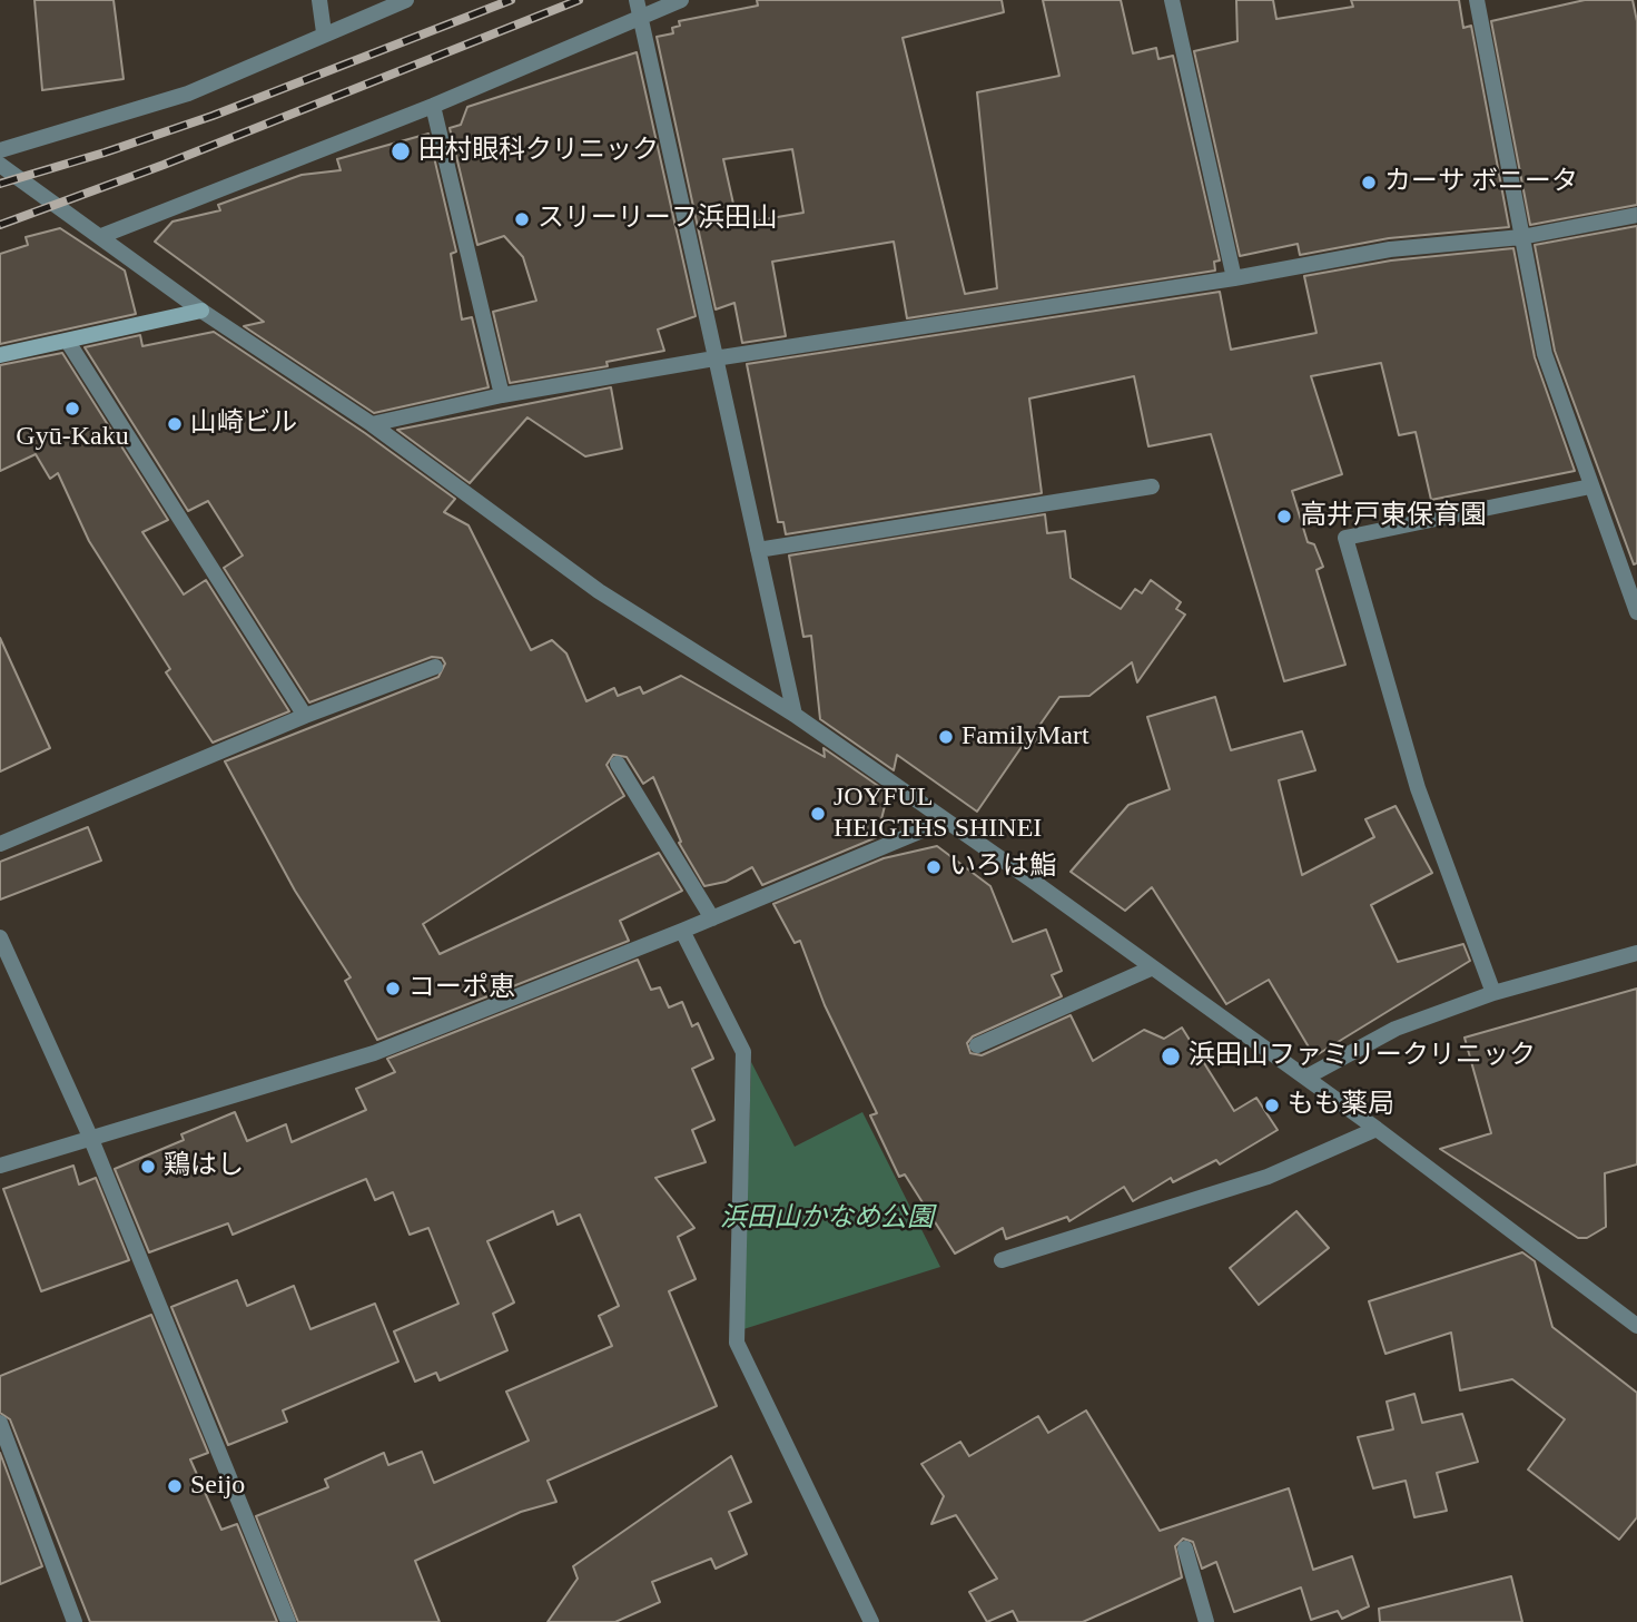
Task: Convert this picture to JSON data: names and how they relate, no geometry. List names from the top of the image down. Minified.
{"parks":["浜田山かなめ公園"],"places":["田村眼科クリニック","カーサ ボニータ","スリーリーフ浜田山","Gyū-Kaku","山崎ビル","高井戸東保育園","FamilyMart","JOYFUL HEIGTHS SHINEI","いろは鮨","コーポ恵","浜田山ファミリークリニック","もも薬局","鶏はし","Seijo"]}
